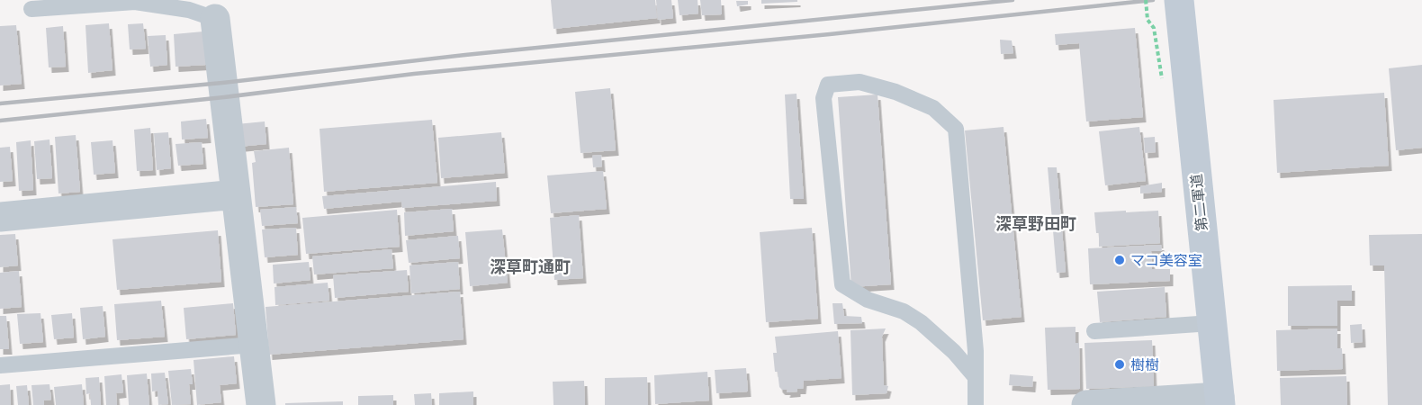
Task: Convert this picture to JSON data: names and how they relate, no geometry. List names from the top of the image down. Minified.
{"streets":{"street":["第二軍道"]},"districts":["深草野田町","深草町通町"],"places":["マコ美容室","樹樹"]}
